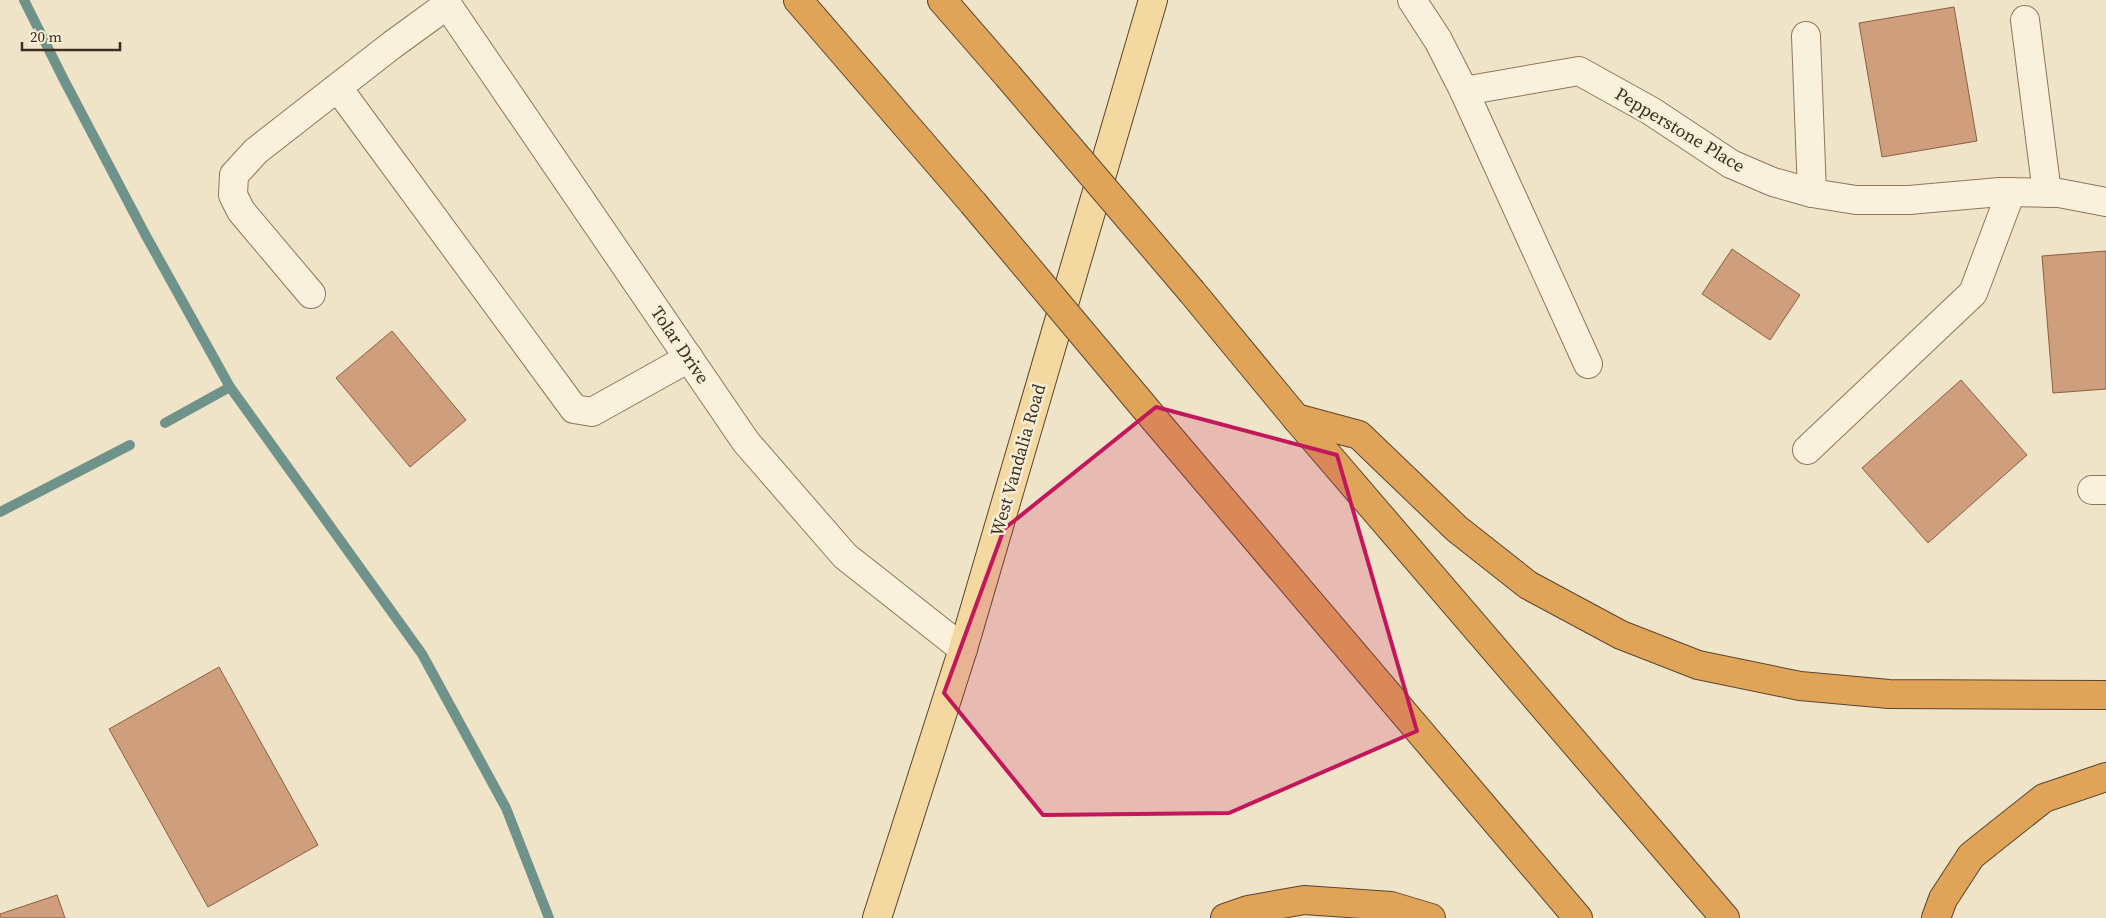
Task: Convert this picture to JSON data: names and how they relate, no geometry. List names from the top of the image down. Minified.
{"streets":{"main road":["West Vandalia Road"],"street":["Pepperstone Place","Tolar Drive"]},"crossings":[["Tolar Drive","West Vandalia Road"]],"scale_bar":"20 m"}
